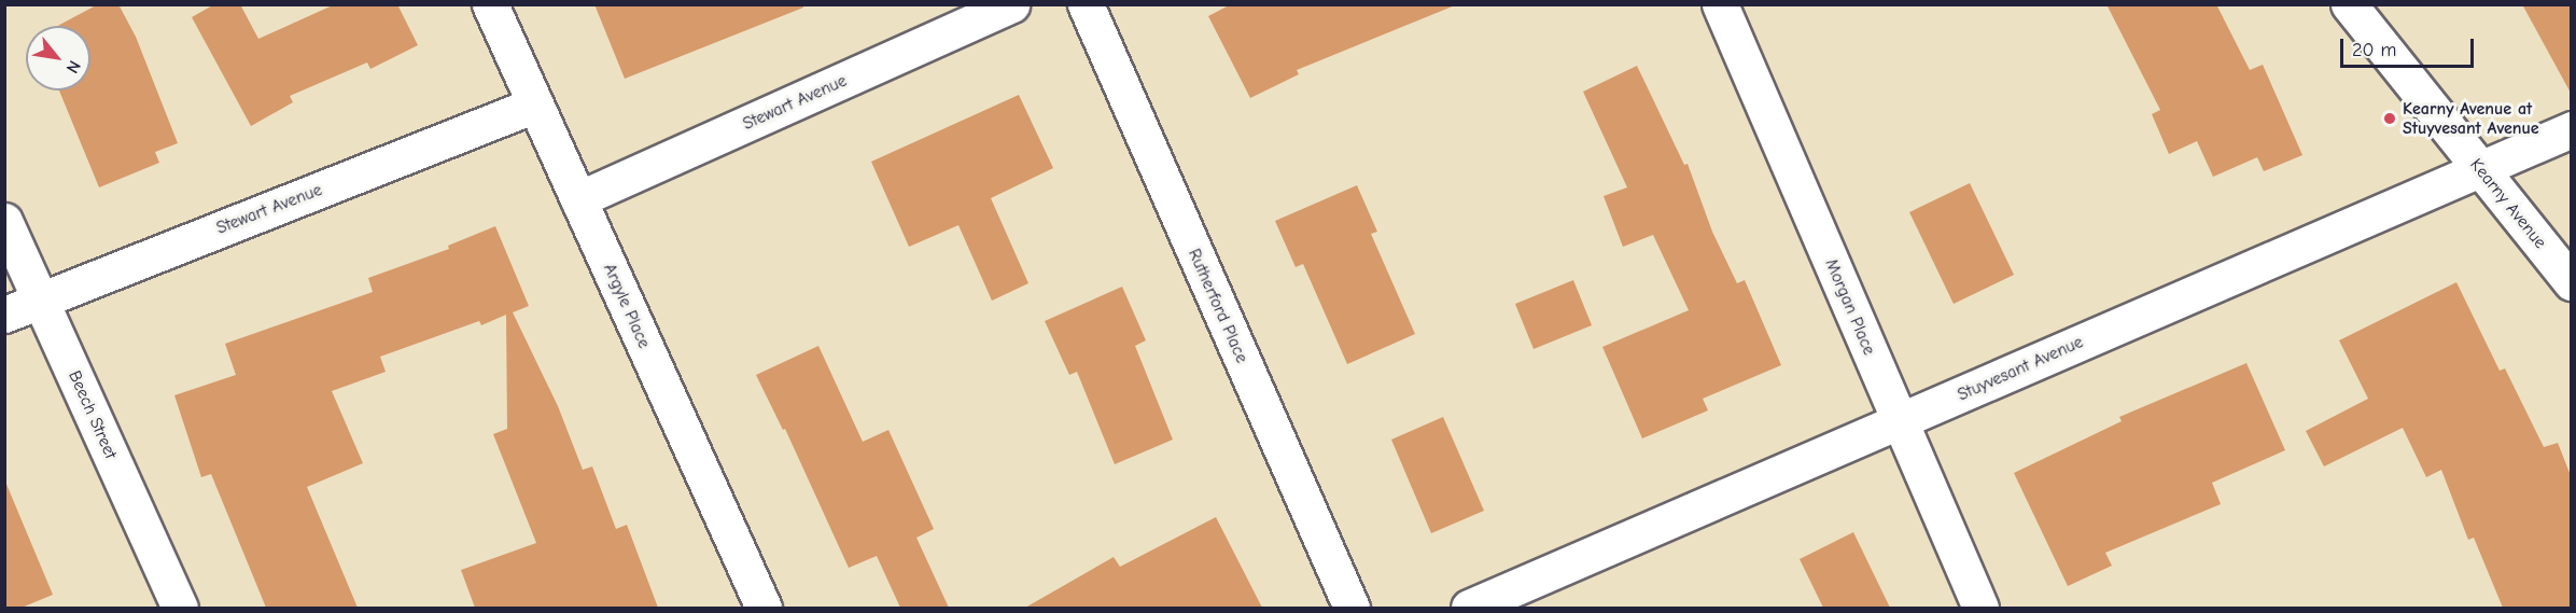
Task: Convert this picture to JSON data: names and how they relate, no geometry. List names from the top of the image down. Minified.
{"streets":{"street":["Stewart Avenue","Kearny Avenue","Argyle Place","Rutherford Place","Morgan Place","Stuyvesant Avenue","Beech Street"]},"crossings":[["Stewart Avenue","Argyle Place"],["Stewart Avenue","Beech Street"],["Kearny Avenue","Stuyvesant Avenue"],["Morgan Place","Stuyvesant Avenue"]],"places":["Kearny Avenue at Stuyvesant Avenue"],"scale_bar":"20 m","north":"bottom right"}
